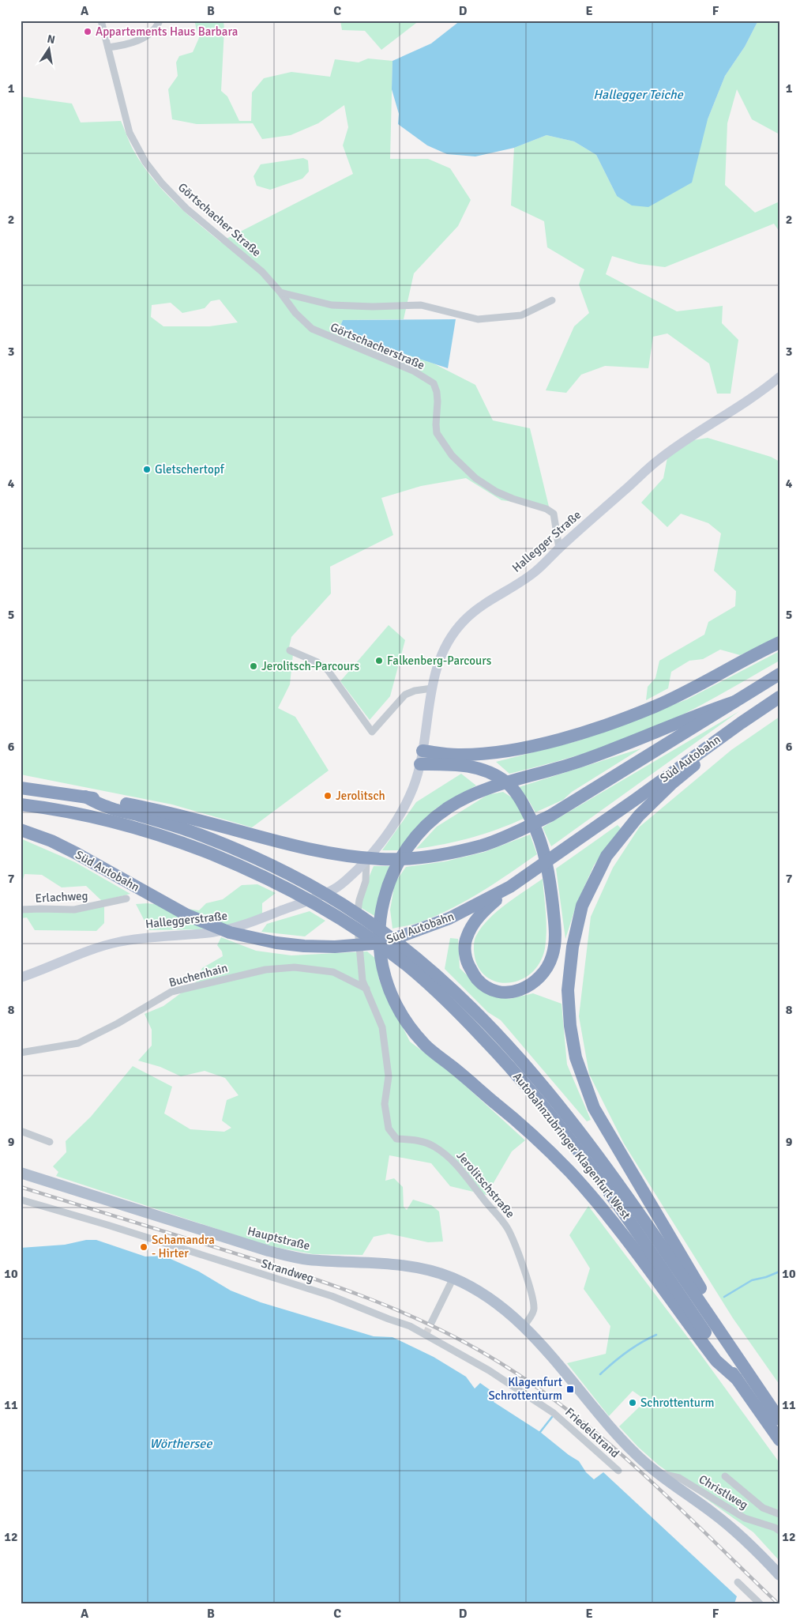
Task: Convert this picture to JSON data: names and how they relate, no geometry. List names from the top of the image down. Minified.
{"streets":{"highway":["Süd Autobahn","Autobahnzubringer Klagenfurt West"],"main road":["Hallegger Straße","Halleggerstraße","Hauptstraße"],"street":["Görtschacher Straße","Görtschacherstraße","Erlachweg","Buchenhain","Jerolitschstraße","Strandweg","Friedelstrand","Christlweg"]},"crossings":[["Görtschacher Straße","Görtschacherstraße"],["Görtschacherstraße","Hallegger Straße"],["Hallegger Straße","Halleggerstraße"],["Hallegger Straße","Jerolitschstraße"],["Süd Autobahn","Autobahnzubringer Klagenfurt West"],["Halleggerstraße","Jerolitschstraße"],["Buchenhain","Jerolitschstraße"],["Jerolitschstraße","Hauptstraße"],["Hauptstraße","Christlweg"],["Strandweg","Friedelstrand"]],"water":["Hallegger Teiche","Wörthersee"],"places":{"other":["Appartements Haus Barbara","Gletschertopf","Falkenberg-Parcours","Jerolitsch-Parcours","Jerolitsch","Schamandra - Hirter","Schrottenturm"],"transit":["Klagenfurt Schrottenturm"]},"north":"top","grid":{"columns":["A","B","C","D","E","F"],"rows":["1","2","3","4","5","6","7","8","9","10","11","12"]}}
